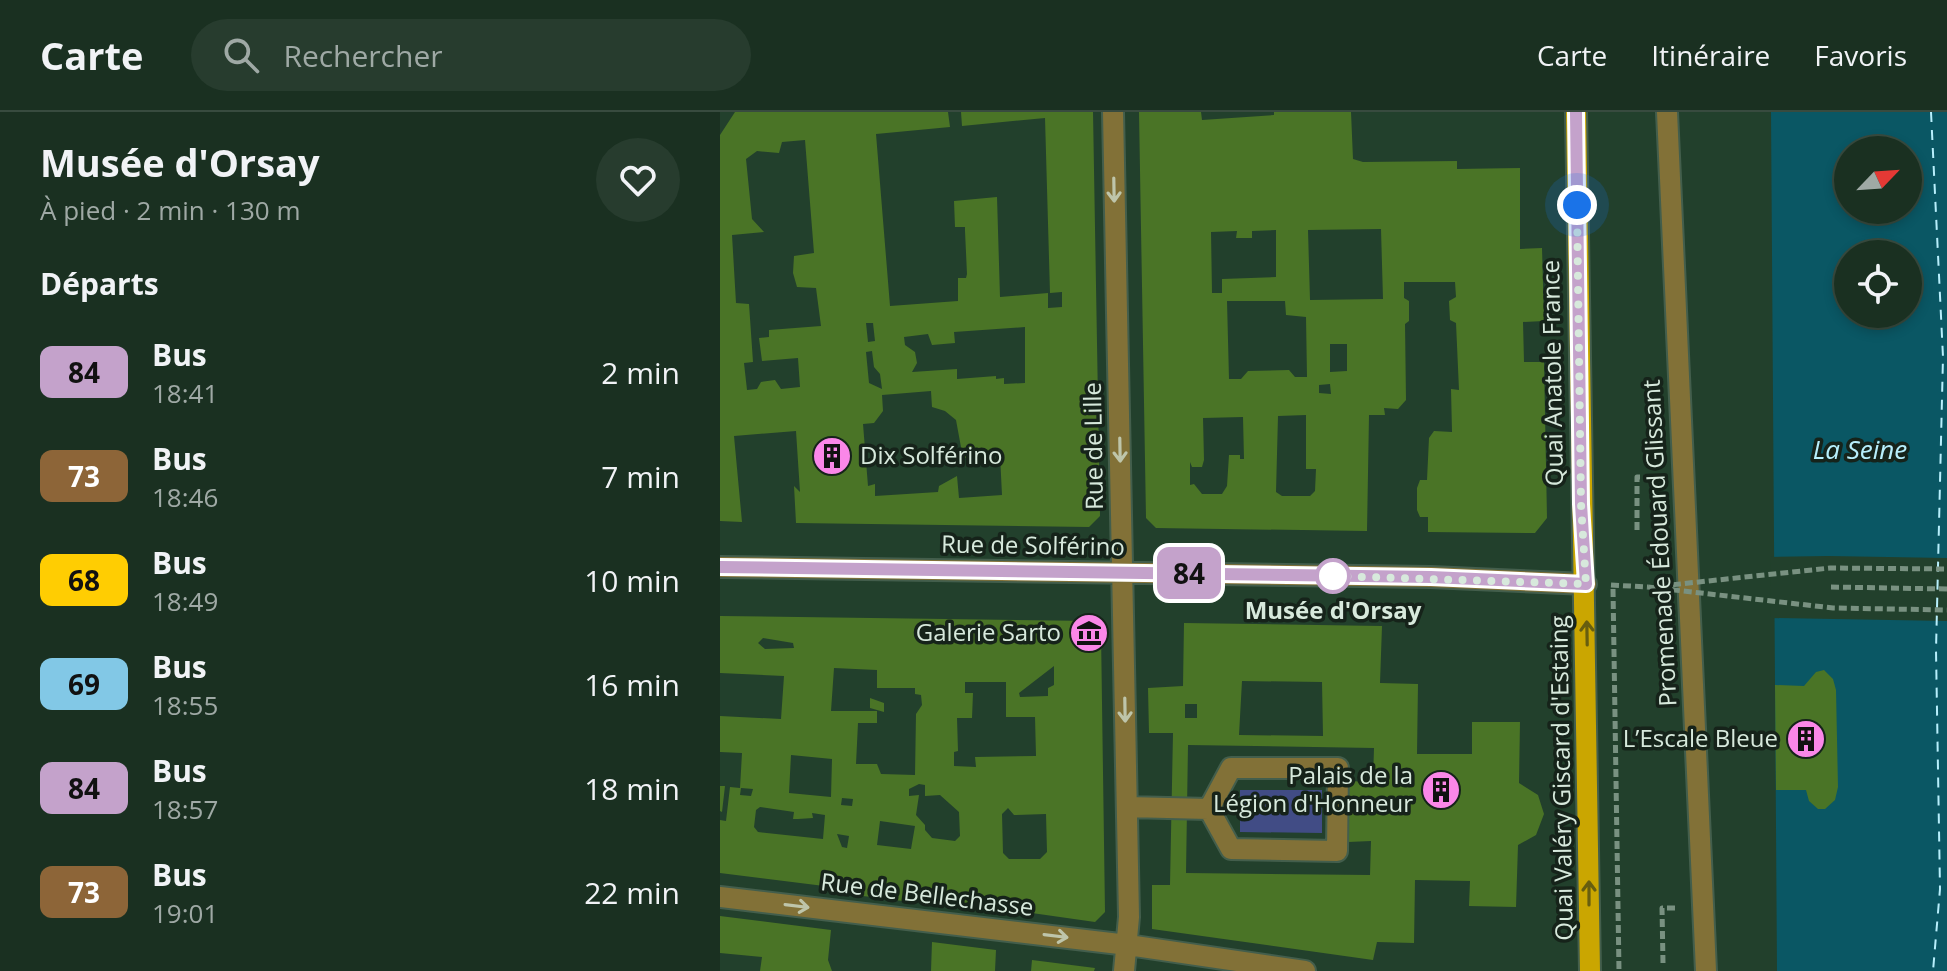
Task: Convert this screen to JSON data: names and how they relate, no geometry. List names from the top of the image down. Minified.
{"streets":{"main road":["Quai Anatole France","Quai Valéry Giscard d'Estaing"],"street":["Rue de Lille","Promenade Édouard Glissant","Rue de Solférino","Rue de Bellechasse"]},"crossings":[["Quai Anatole France","Rue de Solférino"],["Quai Anatole France","Quai Valéry Giscard d'Estaing"],["Rue de Lille","Rue de Solférino"],["Rue de Lille","Rue de Bellechasse"],["Rue de Solférino","Quai Valéry Giscard d'Estaing"]],"one_way":["Rue de Lille","Quai Valéry Giscard d'Estaing","Rue de Bellechasse"],"water":["La Seine"],"places":{"building":["Dix Solférino","L’Escale Bleue","Palais de la Légion d'Honneur"],"other":["Musée d'Orsay"],"museum":["Galerie Sarto"]},"lines":["bus line 84"],"north":"top right","page":{"header":"Carte","search":"Rechercher","nav":["Carte","Itinéraire","Favoris"],"heading":[["Musée d'Orsay","À pied · 2 min · 130 m"],"Départs"],"on_map":"84","list":[{"mark":"84","name":"Bus","note":"18:41","value":"2 min"},{"mark":"73","name":"Bus","note":"18:46","value":"7 min"},{"mark":"68","name":"Bus","note":"18:49","value":"10 min"},{"mark":"69","name":"Bus","note":"18:55","value":"16 min"},{"mark":"84","name":"Bus","note":"18:57","value":"18 min"},{"mark":"73","name":"Bus","note":"19:01","value":"22 min"}]}}
